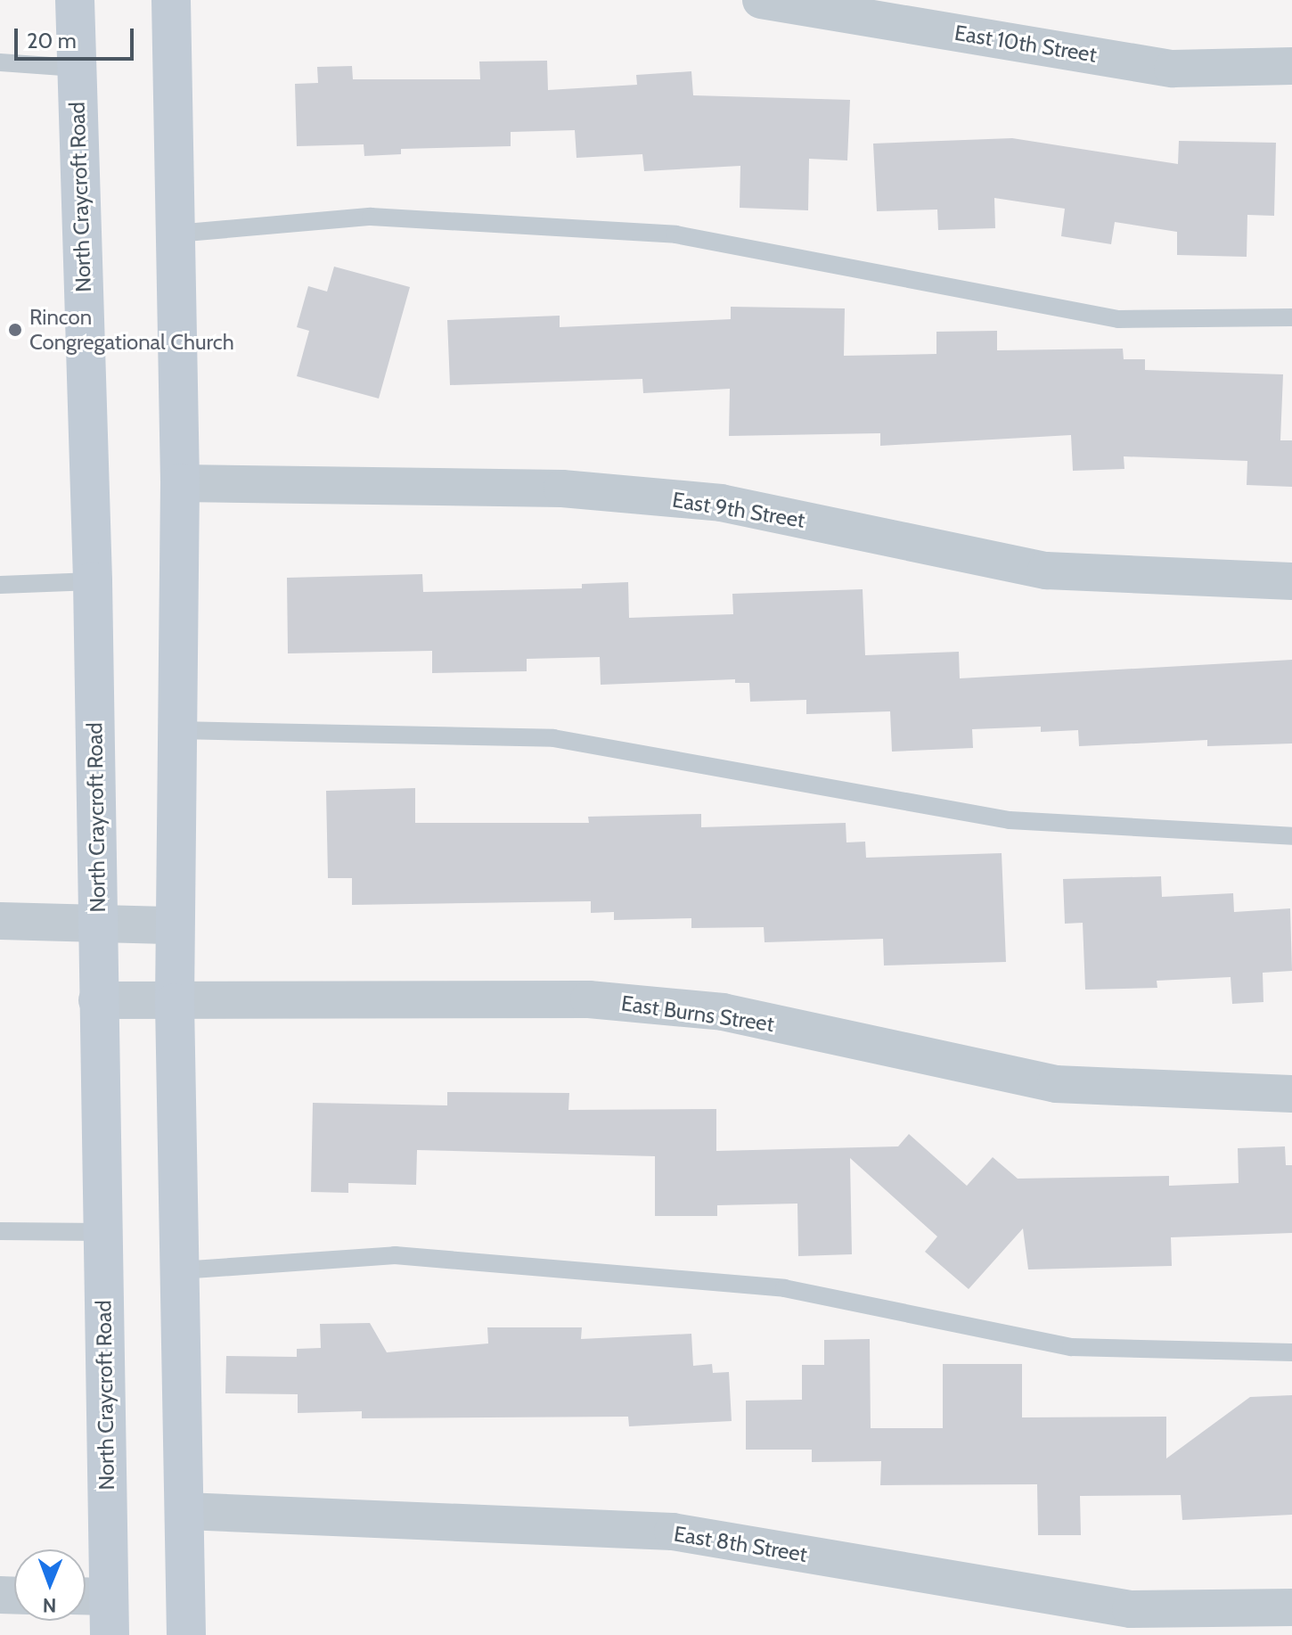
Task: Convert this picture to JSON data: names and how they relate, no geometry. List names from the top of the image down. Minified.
{"streets":{"main road":["North Craycroft Road"],"street":["East 10th Street","East 9th Street","East Burns Street","East 8th Street"]},"crossings":[["North Craycroft Road","East Burns Street"]],"places":["Rincon Congregational Church"],"scale_bar":"20 m","north":"bottom"}
